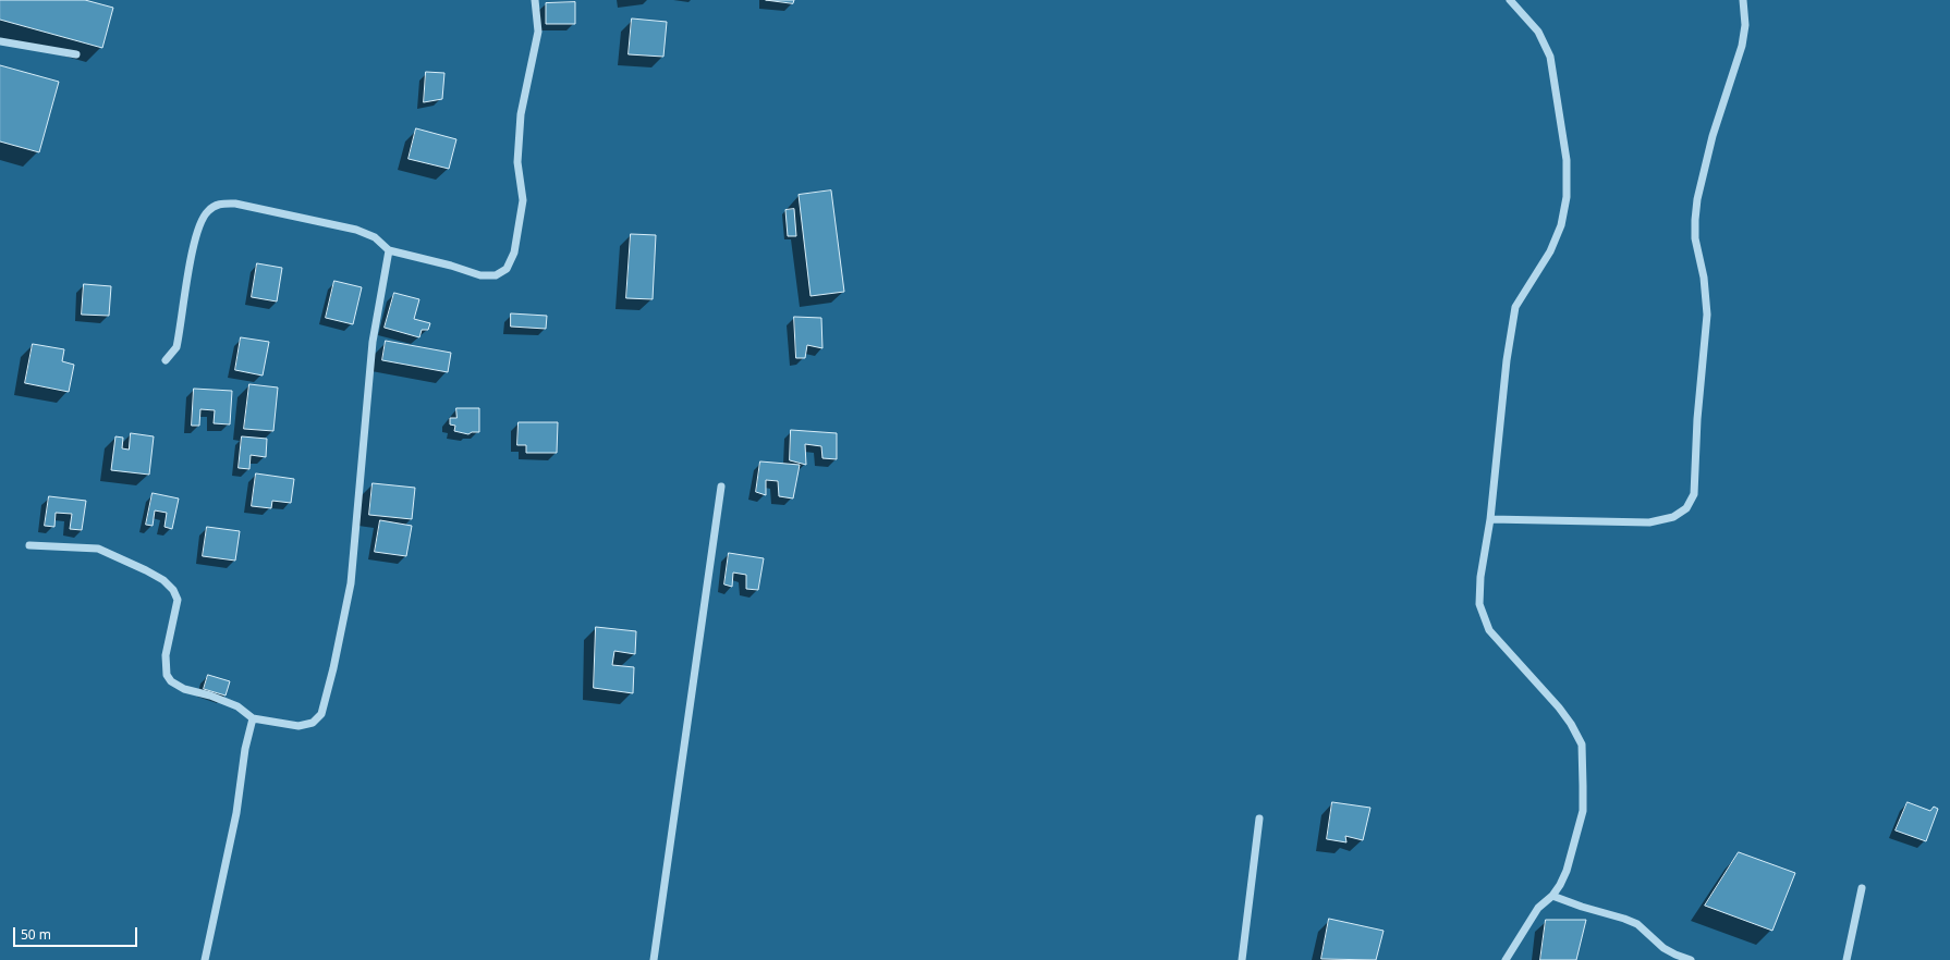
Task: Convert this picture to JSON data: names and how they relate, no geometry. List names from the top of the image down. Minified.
{"scale_bar":"50 m"}
